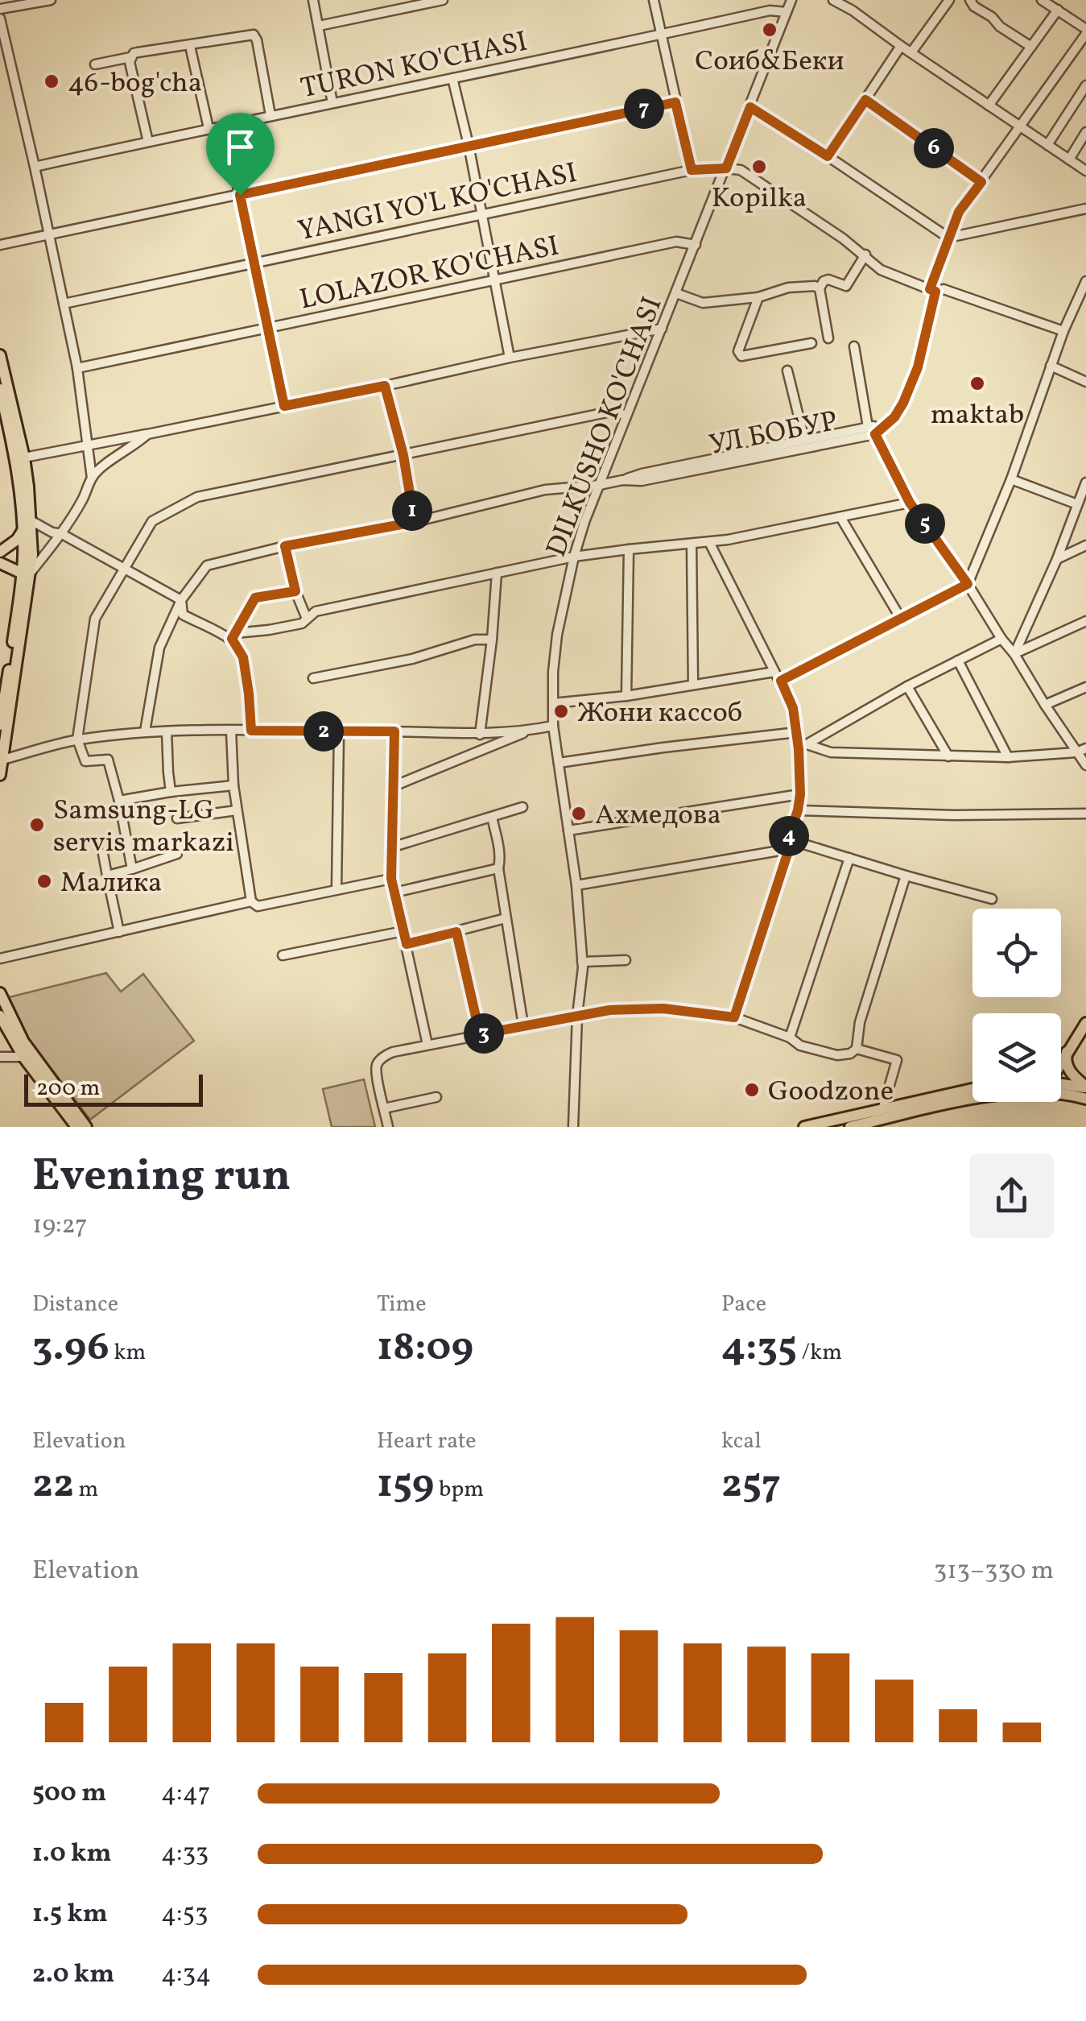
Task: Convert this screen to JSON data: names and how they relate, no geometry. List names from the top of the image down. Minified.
{"streets":{"street":["TURON KO'CHASI","YANGI YO'L KO'CHASI","LOLAZOR KO'CHASI","DILKUSHO KO'CHASI","УЛ БОБУР"]},"crossings":[["TURON KO'CHASI","DILKUSHO KO'CHASI"],["YANGI YO'L KO'CHASI","DILKUSHO KO'CHASI"],["LOLAZOR KO'CHASI","DILKUSHO KO'CHASI"],["DILKUSHO KO'CHASI","УЛ БОБУР"]],"places":["Соиб&Беки","46-bog'cha","Kopilka","maktab","Жони кассоб","Ахмедова","Samsung-LG servis markazi","Малика","Goodzone"],"scale_bar":"200 m","page":{"pins":["7","6","1","5","2","4","3"],"scale":"200 m","heading":["Evening run","19:27"],"stats":[["Distance","3.96 km"],["Time","18:09"],["Pace","4:35 /km"],["Elevation","22 m"],["Heart rate","159 bpm"],["kcal","257"]],"chart":["Elevation","313–330 m"],"list":[{"name":"500 m","note":"4:47"},{"name":"1.0 km","note":"4:33"},{"name":"1.5 km","note":"4:53"},{"name":"2.0 km","note":"4:34"}]}}
